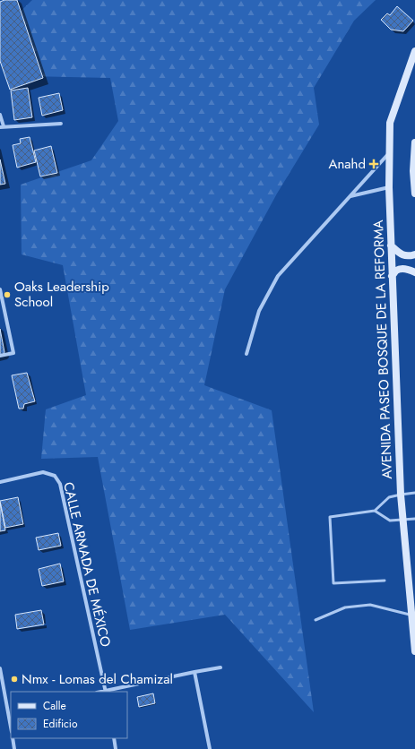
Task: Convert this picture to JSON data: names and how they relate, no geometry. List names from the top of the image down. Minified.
{"streets":{"main road":["AVENIDA PASEO BOSQUE DE LA REFORMA"],"street":["CALLE ARMADA DE MÉXICO"]},"places":{"health":["Anahd"],"other":["Oaks Leadership School","Nmx - Lomas del Chamizal"]},"legend":["Calle","Edificio"]}
